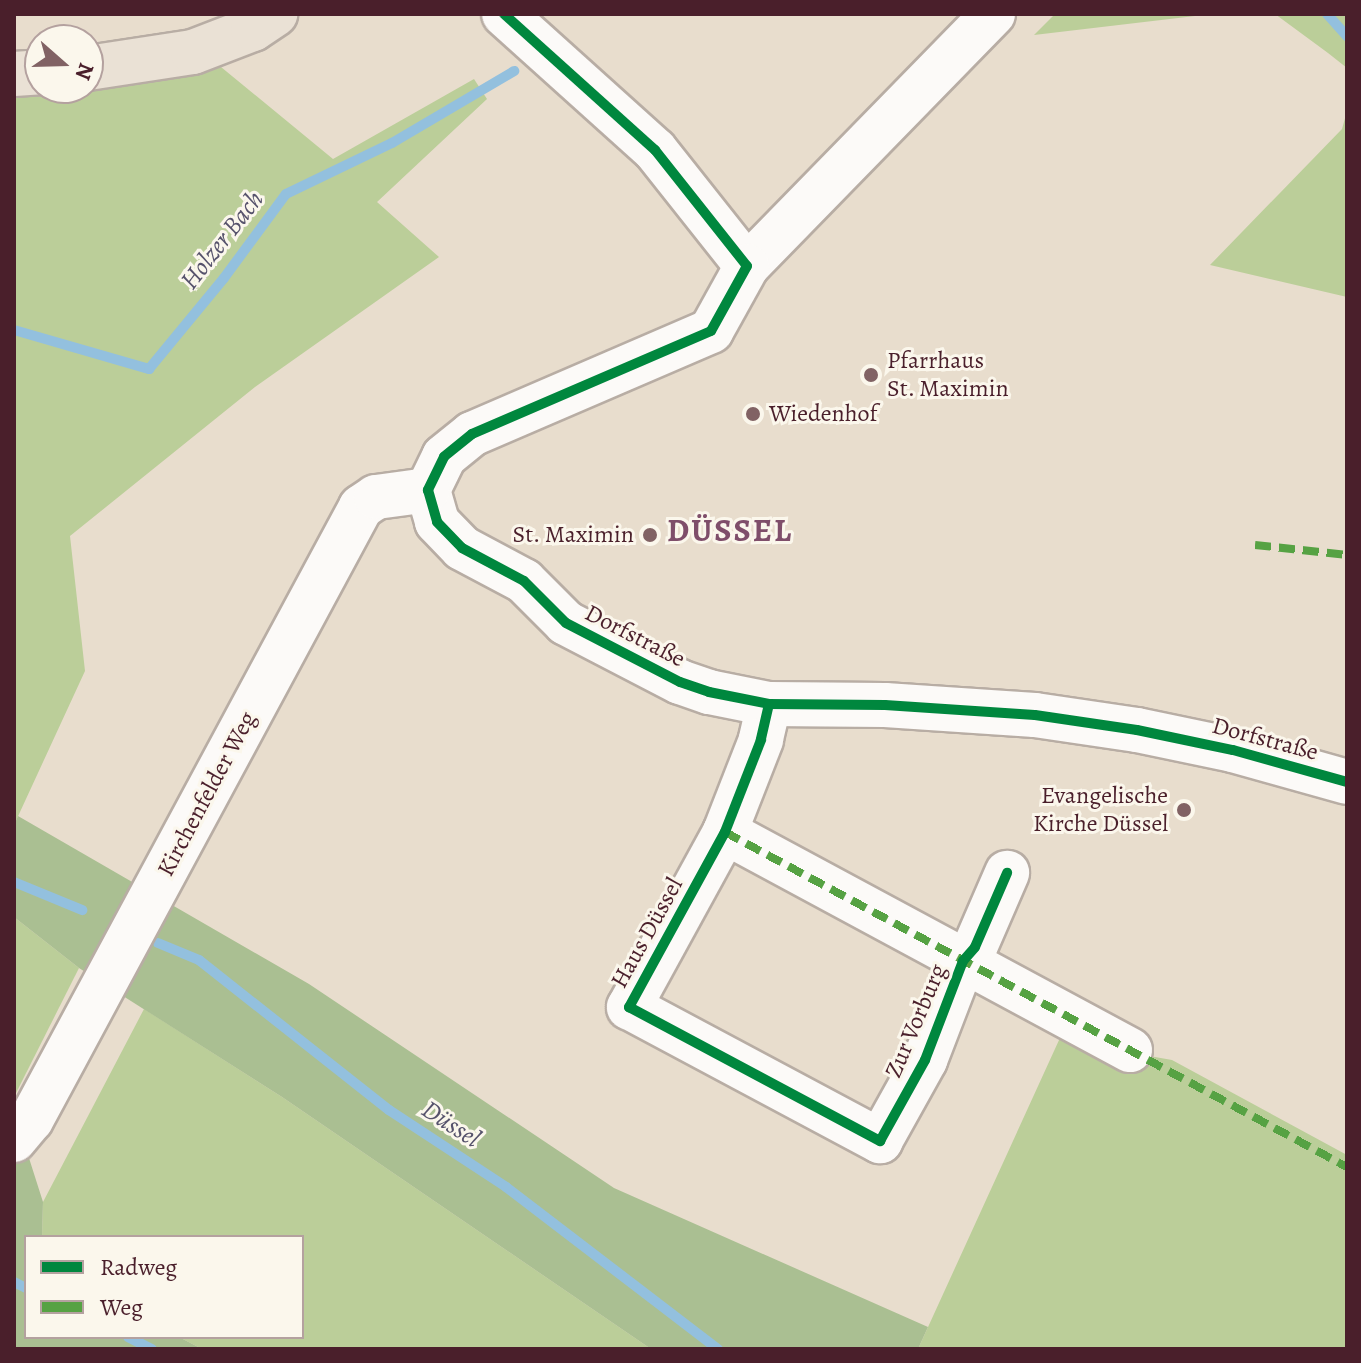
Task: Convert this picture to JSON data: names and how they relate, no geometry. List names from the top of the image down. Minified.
{"streets":{"street":["Dorfstraße","Kirchenfelder Weg","Haus Düssel","Zur Vorburg"]},"crossings":[["Dorfstraße","Kirchenfelder Weg"],["Dorfstraße","Haus Düssel"],["Haus Düssel","Zur Vorburg"]],"districts":["DÜSSEL"],"water":["Holzer Bach","Düssel"],"places":["Pfarrhaus St. Maximin","Wiedenhof","St. Maximin","Evangelische Kirche Düssel"],"legend":["Radweg","Weg"],"north":"right"}
